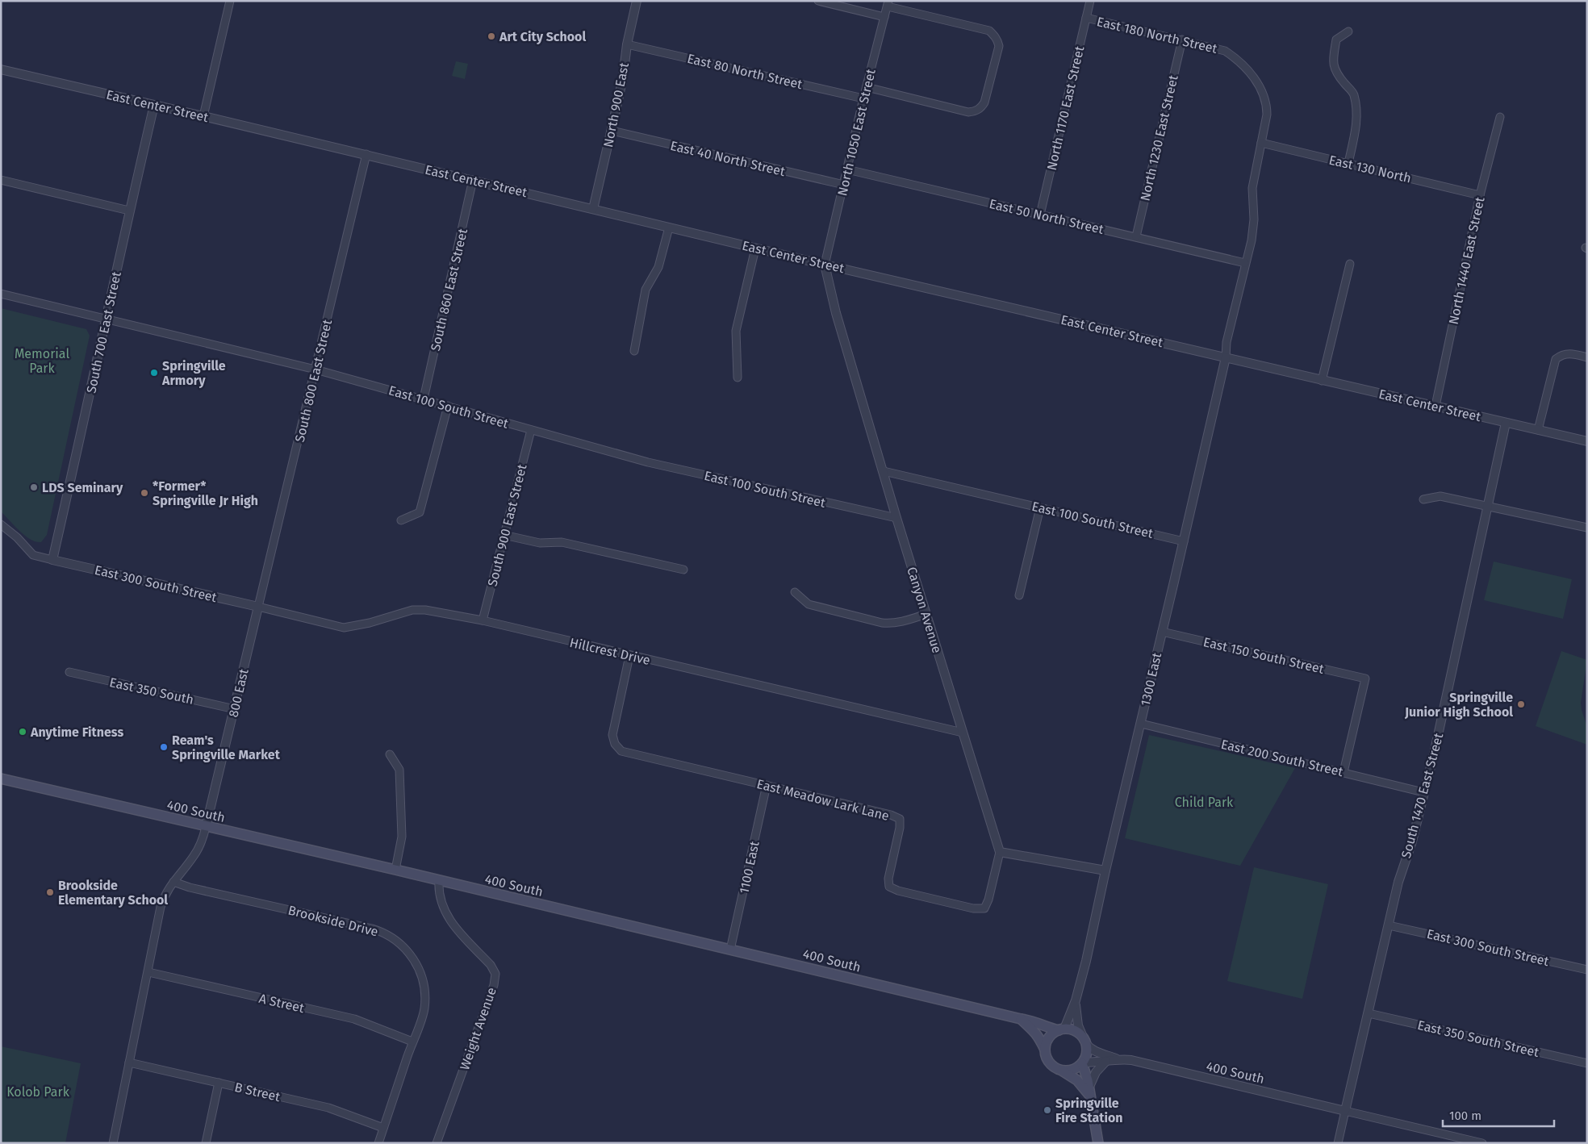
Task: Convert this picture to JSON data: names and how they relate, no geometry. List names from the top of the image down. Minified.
{"streets":{"main road":["400 South"],"street":["East 180 North Street","East 80 North Street","North 900 East","East Center Street","North 1170 East Street","North 1050 East Street","North 1230 East Street","East 40 North Street","East 130 North","East 50 North Street","North 1440 East Street","South 860 East Street","South 700 East Street","South 800 East Street","East 100 South Street","South 900 East Street","East 300 South Street","Canyon Avenue","Hillcrest Drive","East 150 South Street","1300 East","East 350 South","800 East","East 200 South Street","South 1470 East Street","East Meadow Lark Lane","1100 East","Brookside Drive","A Street","Weight Avenue","East 350 South Street","B Street"]},"crossings":[["East 180 North Street","East Center Street"],["East 180 North Street","North 1170 East Street"],["East 180 North Street","North 1230 East Street"],["East 180 North Street","East 130 North"],["East 180 North Street","East 50 North Street"],["East 180 North Street","1300 East"],["East 80 North Street","North 900 East"],["East 80 North Street","North 1050 East Street"],["North 900 East","East Center Street"],["North 900 East","East 40 North Street"],["East Center Street","North 1050 East Street"],["East Center Street","North 1440 East Street"],["East Center Street","South 860 East Street"],["East Center Street","South 700 East Street"],["East Center Street","South 800 East Street"],["East Center Street","Canyon Avenue"],["East Center Street","1300 East"],["East Center Street","South 1470 East Street"],["North 1170 East Street","East 50 North Street"],["North 1050 East Street","East 40 North Street"],["North 1050 East Street","East 50 North Street"],["North 1050 East Street","Canyon Avenue"],["North 1230 East Street","East 50 North Street"],["East 130 North","North 1440 East Street"],["South 860 East Street","East 100 South Street"],["South 700 East Street","East 100 South Street"],["South 700 East Street","East 300 South Street"],["South 800 East Street","East 100 South Street"],["South 800 East Street","East 300 South Street"],["South 800 East Street","Hillcrest Drive"],["South 800 East Street","800 East"],["East 100 South Street","South 900 East Street"],["East 100 South Street","Canyon Avenue"],["East 100 South Street","1300 East"],["South 900 East Street","Hillcrest Drive"],["East 300 South Street","Hillcrest Drive"],["East 300 South Street","800 East"],["East 300 South Street","South 1470 East Street"],["Canyon Avenue","Hillcrest Drive"],["Canyon Avenue","East Meadow Lark Lane"],["Hillcrest Drive","800 East"],["Hillcrest Drive","East Meadow Lark Lane"],["East 150 South Street","1300 East"],["East 150 South Street","East 200 South Street"],["1300 East","East 200 South Street"],["1300 East","400 South"],["East 350 South","800 East"],["800 East","400 South"],["East 200 South Street","South 1470 East Street"],["South 1470 East Street","400 South"],["South 1470 East Street","East 350 South Street"],["East Meadow Lark Lane","1100 East"],["400 South","1100 East"],["400 South","Weight Avenue"],["Brookside Drive","A Street"],["Brookside Drive","B Street"]],"parks":["Memorial Park","Child Park","Kolob Park"],"places":["Art City School","Springville Armory","LDS Seminary","*Former* Springville Jr High","Springville Junior High School","Anytime Fitness","Ream's Springville Market","Brookside Elementary School","Springville Fire Station"],"scale_bar":"100 m"}
